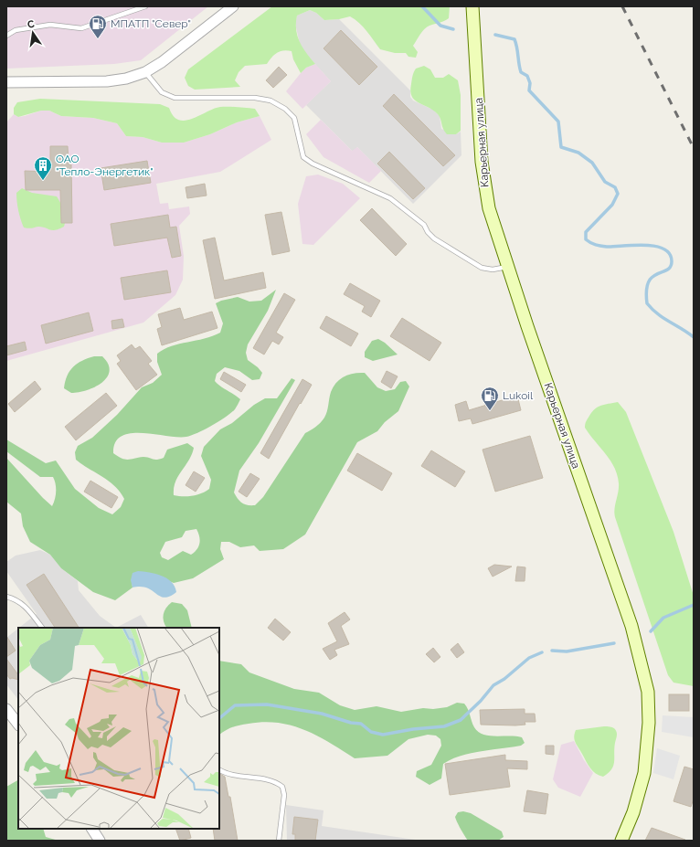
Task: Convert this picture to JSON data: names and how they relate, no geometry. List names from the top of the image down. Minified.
{"streets":{"main road":["Карьерная улица"]},"places":{"fuel station":["МПАТП \"Север\"","Lukoil"],"building":["ОАО \"Тепло-Энергетик\""]},"north":"top"}
